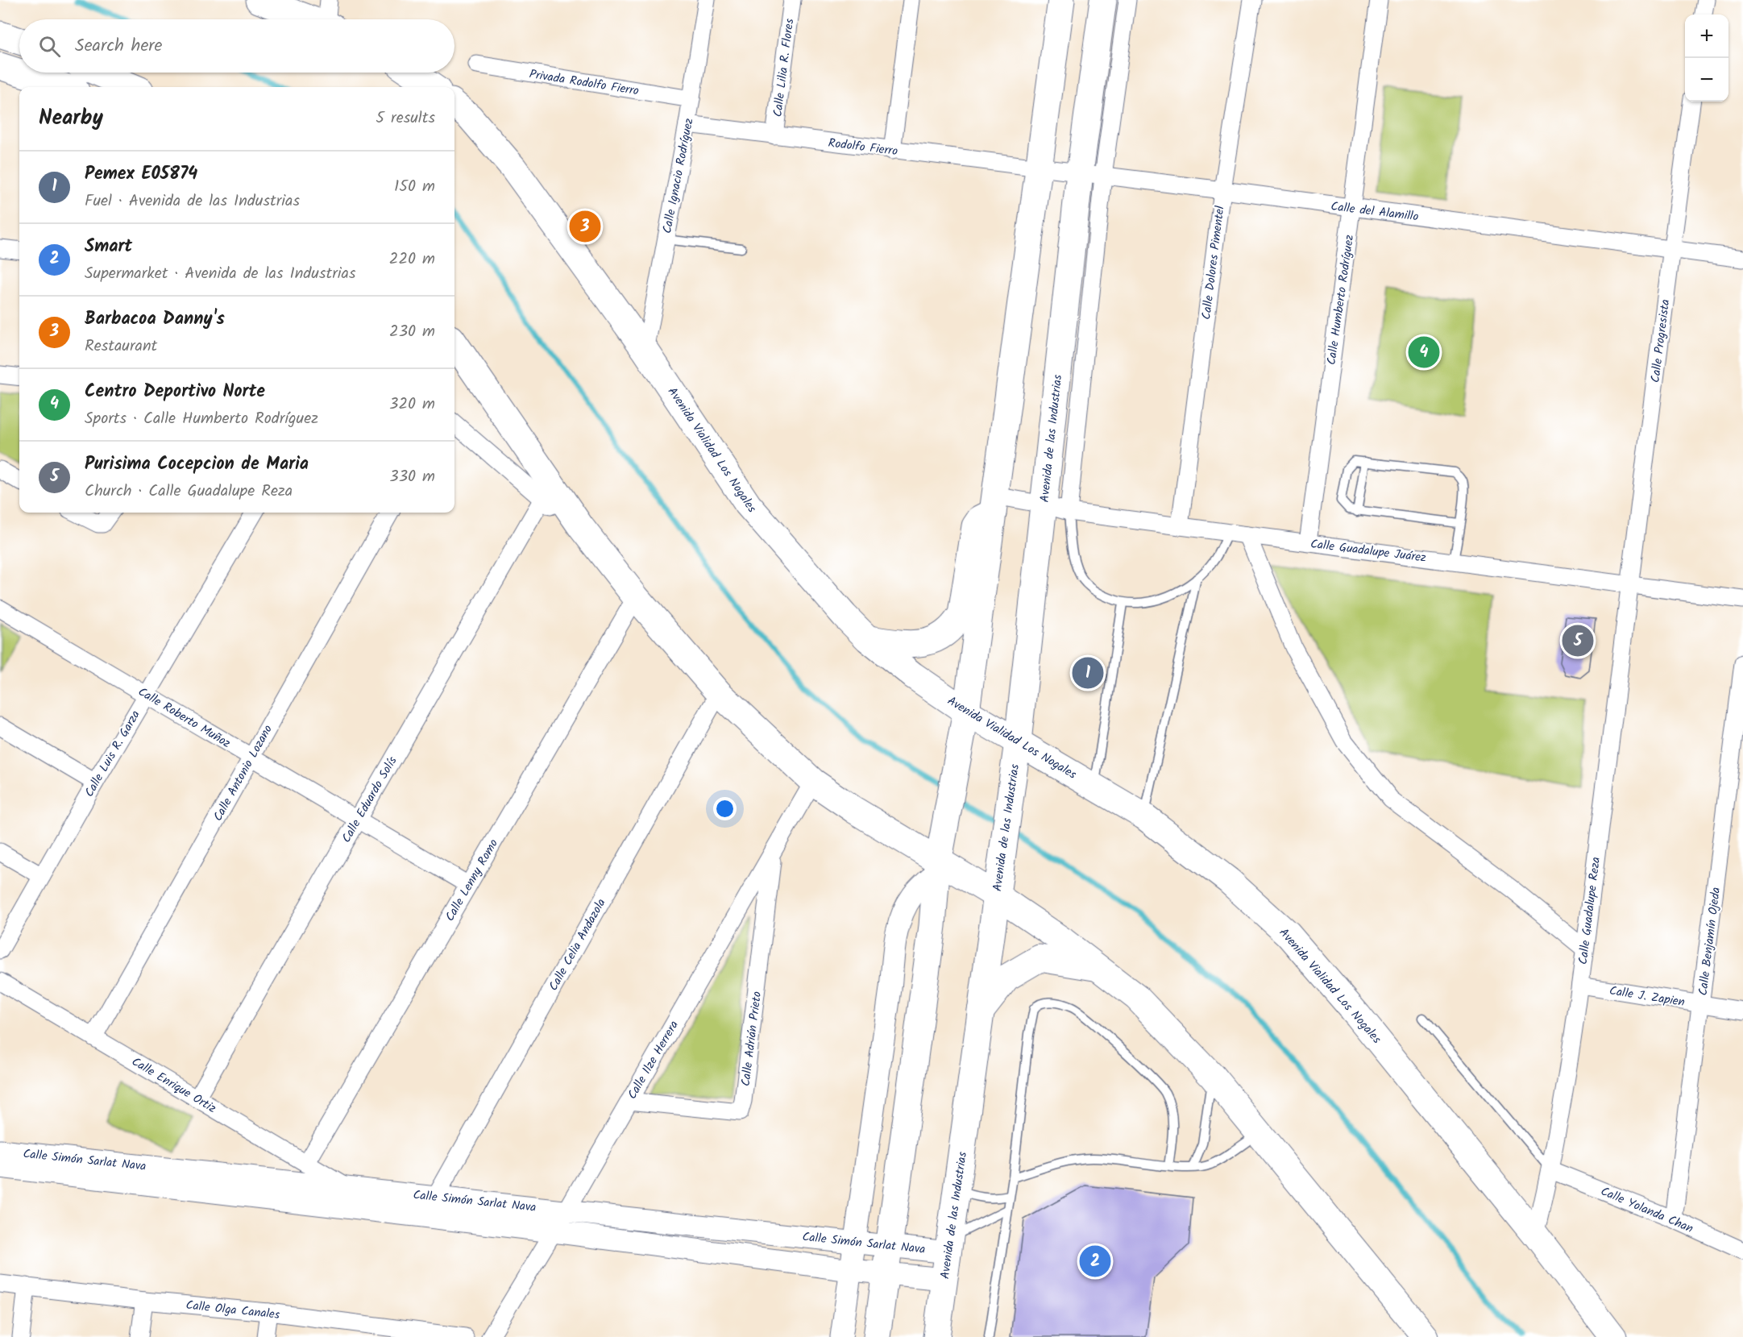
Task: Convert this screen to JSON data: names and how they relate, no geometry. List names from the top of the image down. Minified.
{"streets":{"main road":["Avenida de las Industrias","Avenida Vialidad Los Nogales"],"street":["Calle Lilia R. Flores","Privada Rodolfo Fierro","Rodolfo Fierro","Calle Ignacio Rodríguez","Calle del Alamillo","Calle Dolores Pimentel","Calle Humberto Rodríguez","Calle Progresista","Calle Guadalupe Juárez","Calle Roberto Muñoz","Calle Luis R. Garza","Calle Antonio Lozano","Calle Eduardo Solís","Calle Lenny Romo","Calle Guadalupe Reza","Calle Benjamín Ojeda","Calle Celia Andazola","Calle J. Zapien","Calle Adrián Prieto","Calle Ilze Herrera","Calle Enrique Ortiz","Calle Simón Sarlat Nava","Calle Yolanda Chan","Calle Olga Canales"]},"crossings":[["Calle Lilia R. Flores","Rodolfo Fierro"],["Privada Rodolfo Fierro","Calle Ignacio Rodríguez"],["Rodolfo Fierro","Calle Ignacio Rodríguez"],["Calle Ignacio Rodríguez","Avenida Vialidad Los Nogales"],["Calle del Alamillo","Calle Dolores Pimentel"],["Calle del Alamillo","Calle Humberto Rodríguez"],["Calle del Alamillo","Calle Progresista"],["Calle del Alamillo","Avenida de las Industrias"],["Calle Dolores Pimentel","Calle Guadalupe Juárez"],["Calle Humberto Rodríguez","Calle Guadalupe Juárez"],["Calle Progresista","Calle Guadalupe Juárez"],["Calle Progresista","Calle Guadalupe Reza"],["Avenida de las Industrias","Avenida Vialidad Los Nogales"],["Avenida de las Industrias","Calle Guadalupe Juárez"],["Avenida de las Industrias","Calle Simón Sarlat Nava"],["Avenida Vialidad Los Nogales","Calle Guadalupe Reza"],["Calle Guadalupe Juárez","Calle Guadalupe Reza"],["Calle Roberto Muñoz","Calle Luis R. Garza"],["Calle Roberto Muñoz","Calle Antonio Lozano"],["Calle Roberto Muñoz","Calle Eduardo Solís"],["Calle Roberto Muñoz","Calle Lenny Romo"],["Calle Antonio Lozano","Calle Enrique Ortiz"],["Calle Eduardo Solís","Calle Enrique Ortiz"],["Calle Lenny Romo","Calle Enrique Ortiz"],["Calle Guadalupe Reza","Calle J. Zapien"],["Calle Guadalupe Reza","Calle Yolanda Chan"],["Calle Benjamín Ojeda","Calle J. Zapien"],["Calle Benjamín Ojeda","Calle Yolanda Chan"],["Calle Celia Andazola","Calle Simón Sarlat Nava"],["Calle Adrián Prieto","Calle Ilze Herrera"],["Calle Ilze Herrera","Calle Simón Sarlat Nava"],["Calle Enrique Ortiz","Calle Simón Sarlat Nava"]],"page":{"map_buttons":["+","−"],"search":"Search here","heading":["Nearby","5 results"],"list":[{"mark":"1","name":"Pemex E05874","note":"Fuel · Avenida de las Industrias","value":"150 m"},{"mark":"2","name":"Smart","note":"Supermarket · Avenida de las Industrias","value":"220 m"},{"mark":"3","name":"Barbacoa Danny's","note":"Restaurant","value":"230 m"},{"mark":"4","name":"Centro Deportivo Norte","note":"Sports · Calle Humberto Rodríguez","value":"320 m"},{"mark":"5","name":"Purisima Cocepcion de Maria","note":"Church · Calle Guadalupe Reza","value":"330 m"}],"pins":["3","4","5","1","2"]}}
